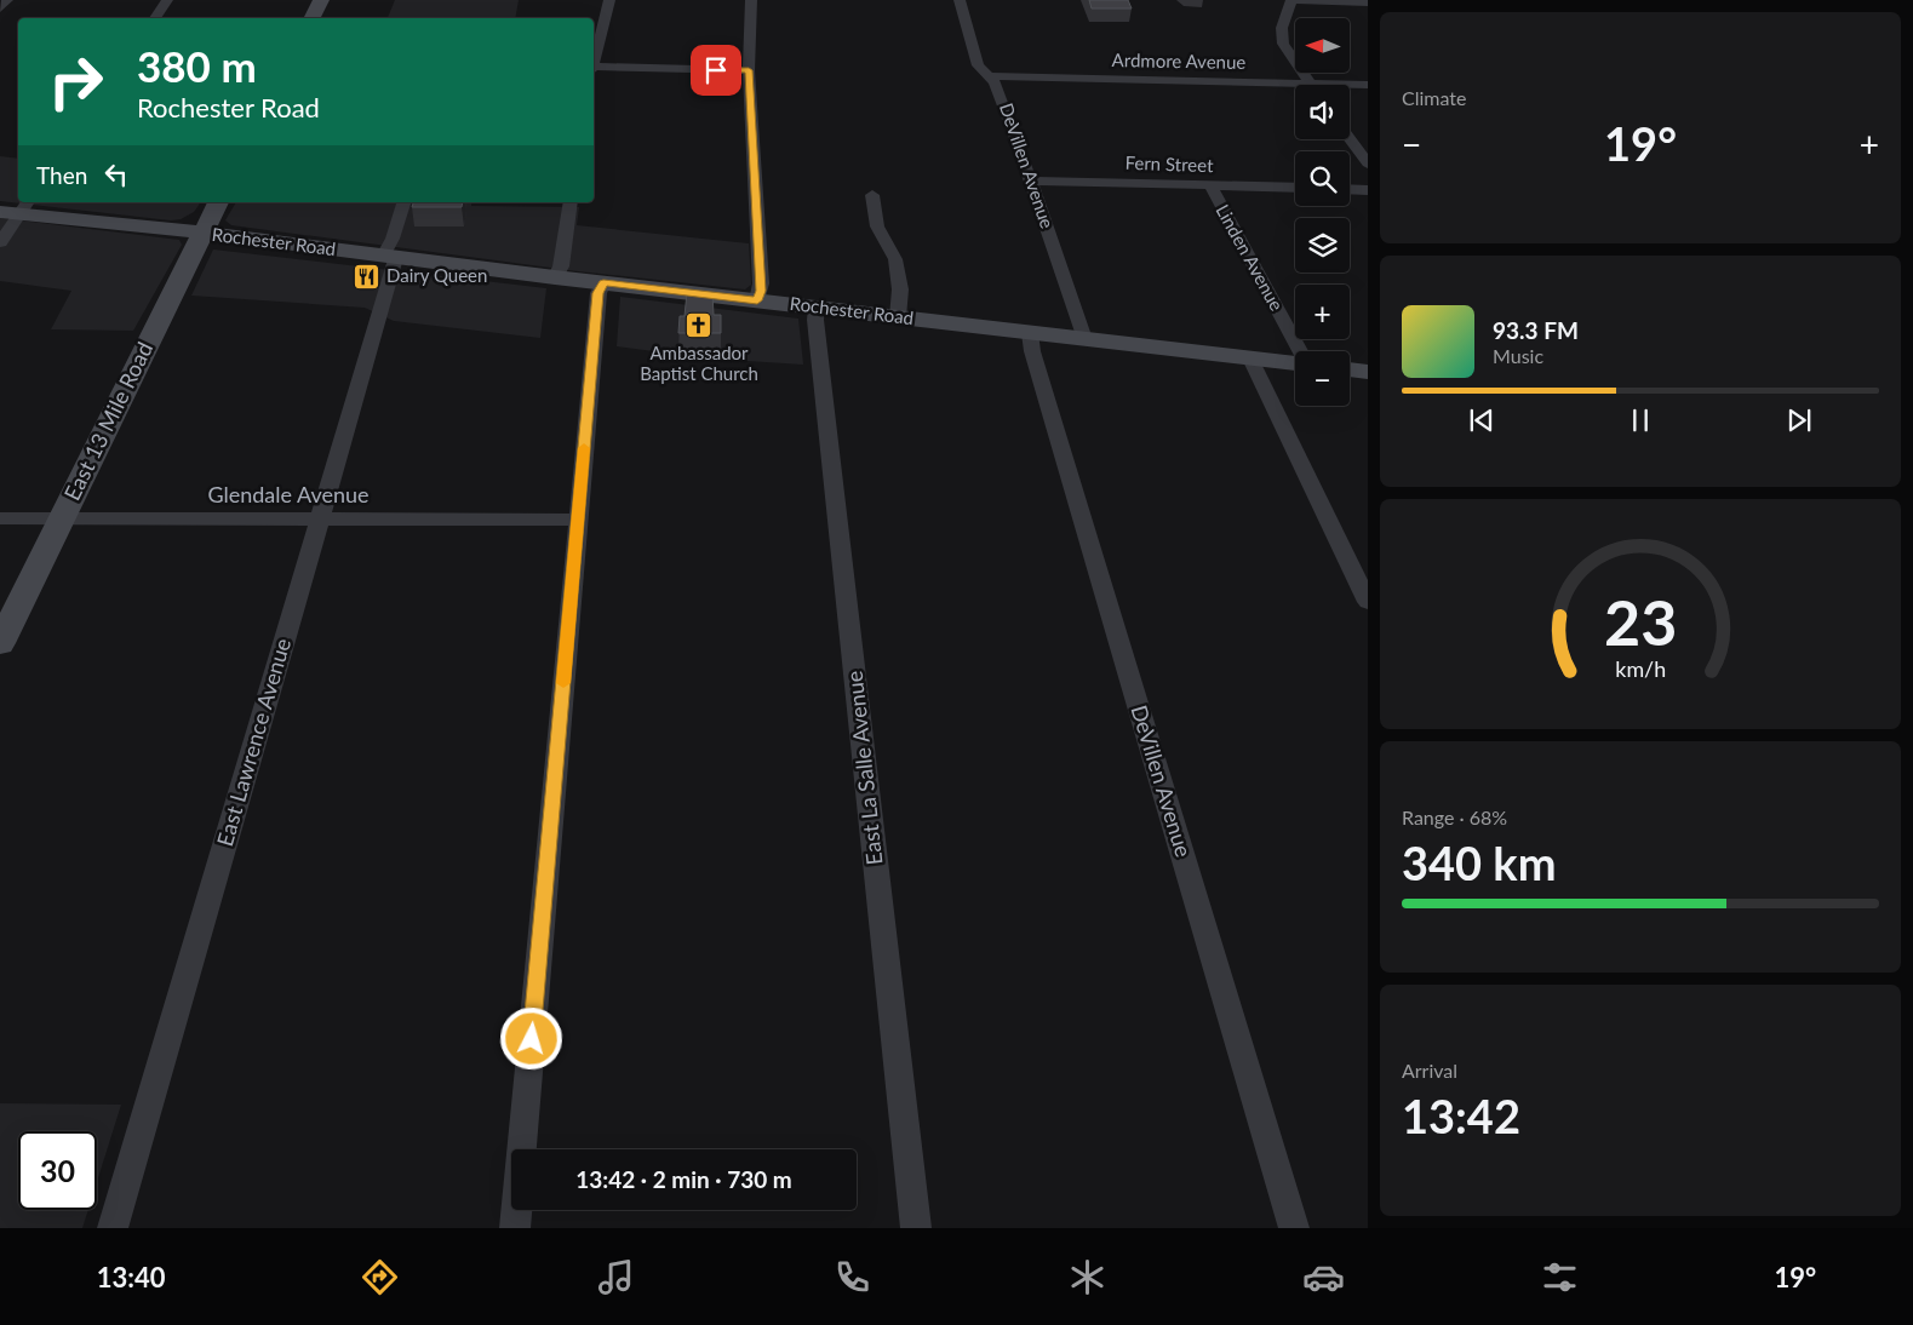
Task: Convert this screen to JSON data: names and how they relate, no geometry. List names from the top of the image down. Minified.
{"streets":{"main road":["Rochester Road","East 13 Mile Road"],"street":["Ardmore Avenue","Fern Street","DeVillen Avenue","Linden Avenue","Glendale Avenue","East Lawrence Avenue","East La Salle Avenue"]},"crossings":[["Ardmore Avenue","DeVillen Avenue"],["Fern Street","DeVillen Avenue"],["Fern Street","Linden Avenue"],["DeVillen Avenue","Rochester Road"],["Rochester Road","East 13 Mile Road"],["Rochester Road","East Lawrence Avenue"],["Rochester Road","East La Salle Avenue"],["East 13 Mile Road","Glendale Avenue"],["Glendale Avenue","East Lawrence Avenue"]],"places":{"restaurant":["Dairy Queen"],"church":["Ambassador Baptist Church"]},"north":"left","page":{"tile":["Climate",["Range · 68%","340 km"],["Arrival","13:42"]],"map_buttons":["+","−"],"turn":["380 m","Rochester Road"],"heat":["−","19°","+"],"then":"Then","song":["93.3 FM","Music"],"limit":"30","trip":"13:42 · 2 min · 730 m","tabs":["13:40","19°"],"gauge":["23","km/h"]}}
